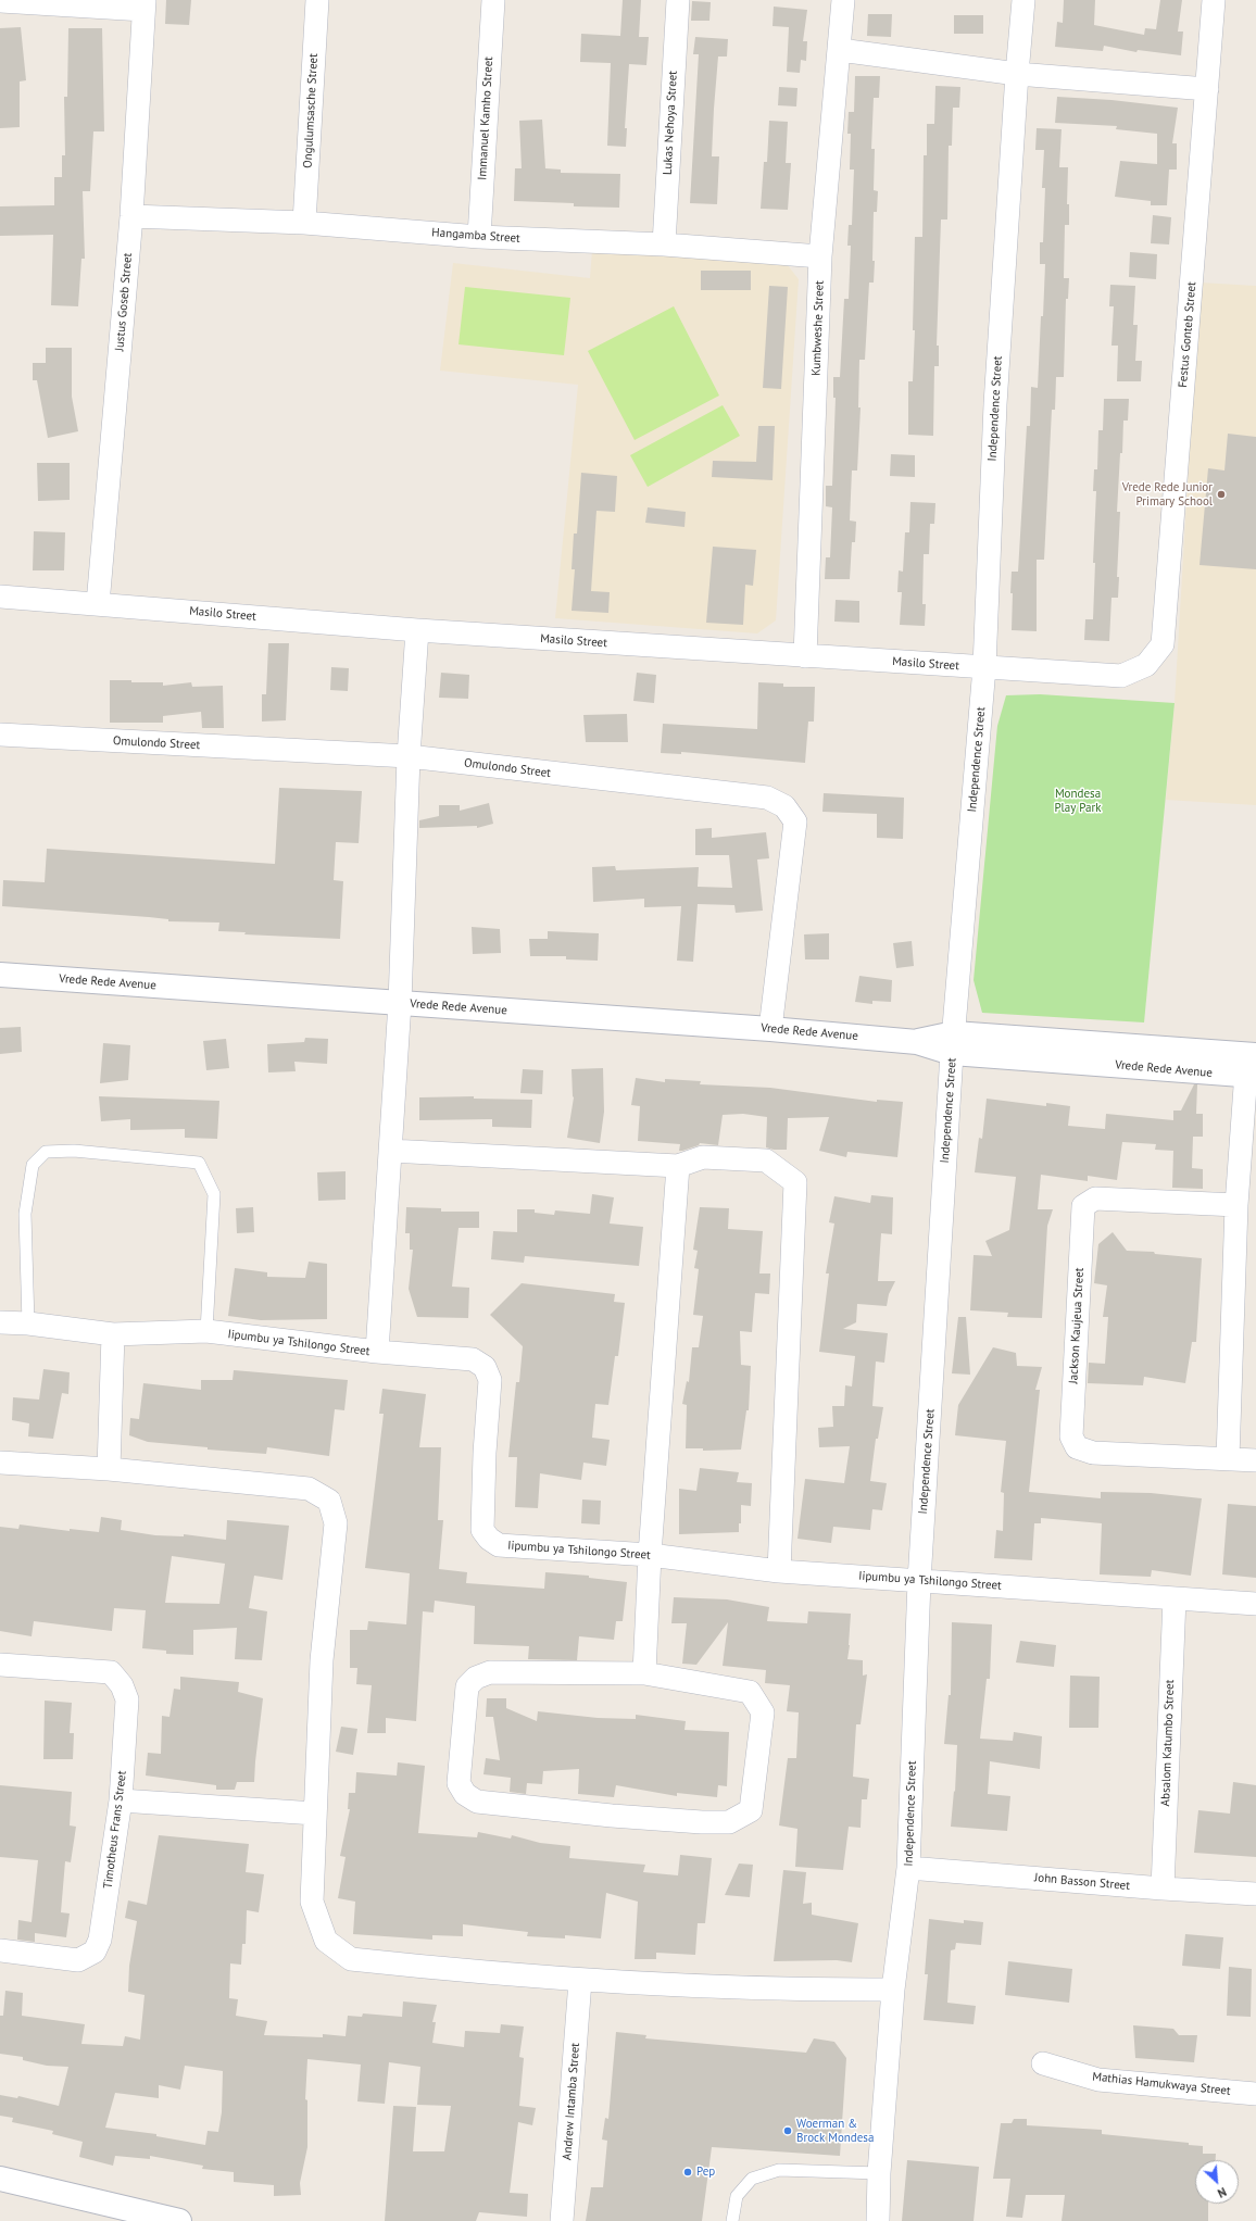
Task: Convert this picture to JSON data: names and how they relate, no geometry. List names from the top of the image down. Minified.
{"streets":{"street":["Ongulumsasche Street","Immanuel Kamho Street","Lukas Nehoya Street","Hangamba Street","Justus Goseb Street","Kumbweshe Street","Festus Gonteb Street","Independence Street","Masilo Street","Omulondo Street","Vrede Rede Avenue","Jackson Kaujeua Street","Iipumbu ya Tshilongo Street","Absalom Katumbo Street","Timotheus Frans Street","John Basson Street","Mathias Hamukwaya Street","Andrew Intamba Street"]},"crossings":[["Ongulumsasche Street","Hangamba Street"],["Immanuel Kamho Street","Hangamba Street"],["Lukas Nehoya Street","Hangamba Street"],["Hangamba Street","Justus Goseb Street"],["Hangamba Street","Kumbweshe Street"],["Justus Goseb Street","Masilo Street"],["Kumbweshe Street","Masilo Street"],["Festus Gonteb Street","Masilo Street"],["Independence Street","Masilo Street"],["Independence Street","Vrede Rede Avenue"],["Independence Street","Iipumbu ya Tshilongo Street"],["Independence Street","John Basson Street"],["Omulondo Street","Vrede Rede Avenue"],["Iipumbu ya Tshilongo Street","Absalom Katumbo Street"],["Absalom Katumbo Street","John Basson Street"]],"parks":["Mondesa Play Park"],"places":["Vrede Rede Junior Primary School","Woerman & Brock Mondesa","Pep"],"north":"bottom right"}
